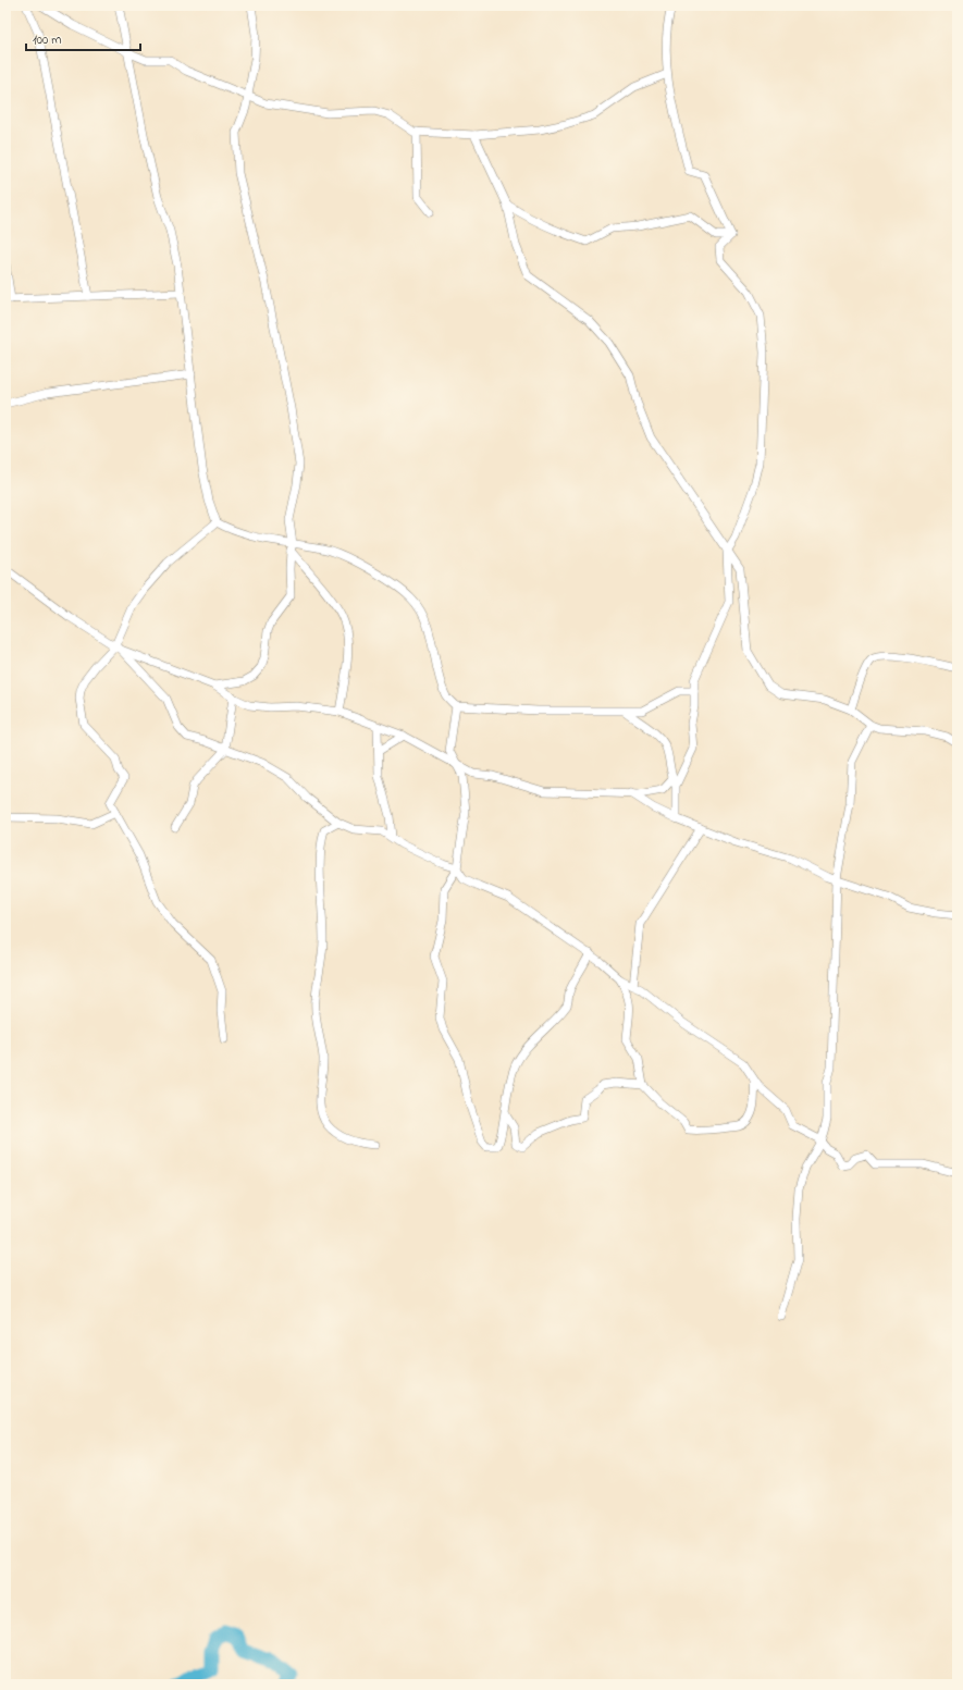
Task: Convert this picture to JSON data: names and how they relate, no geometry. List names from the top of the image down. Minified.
{"scale_bar":"100 m"}
